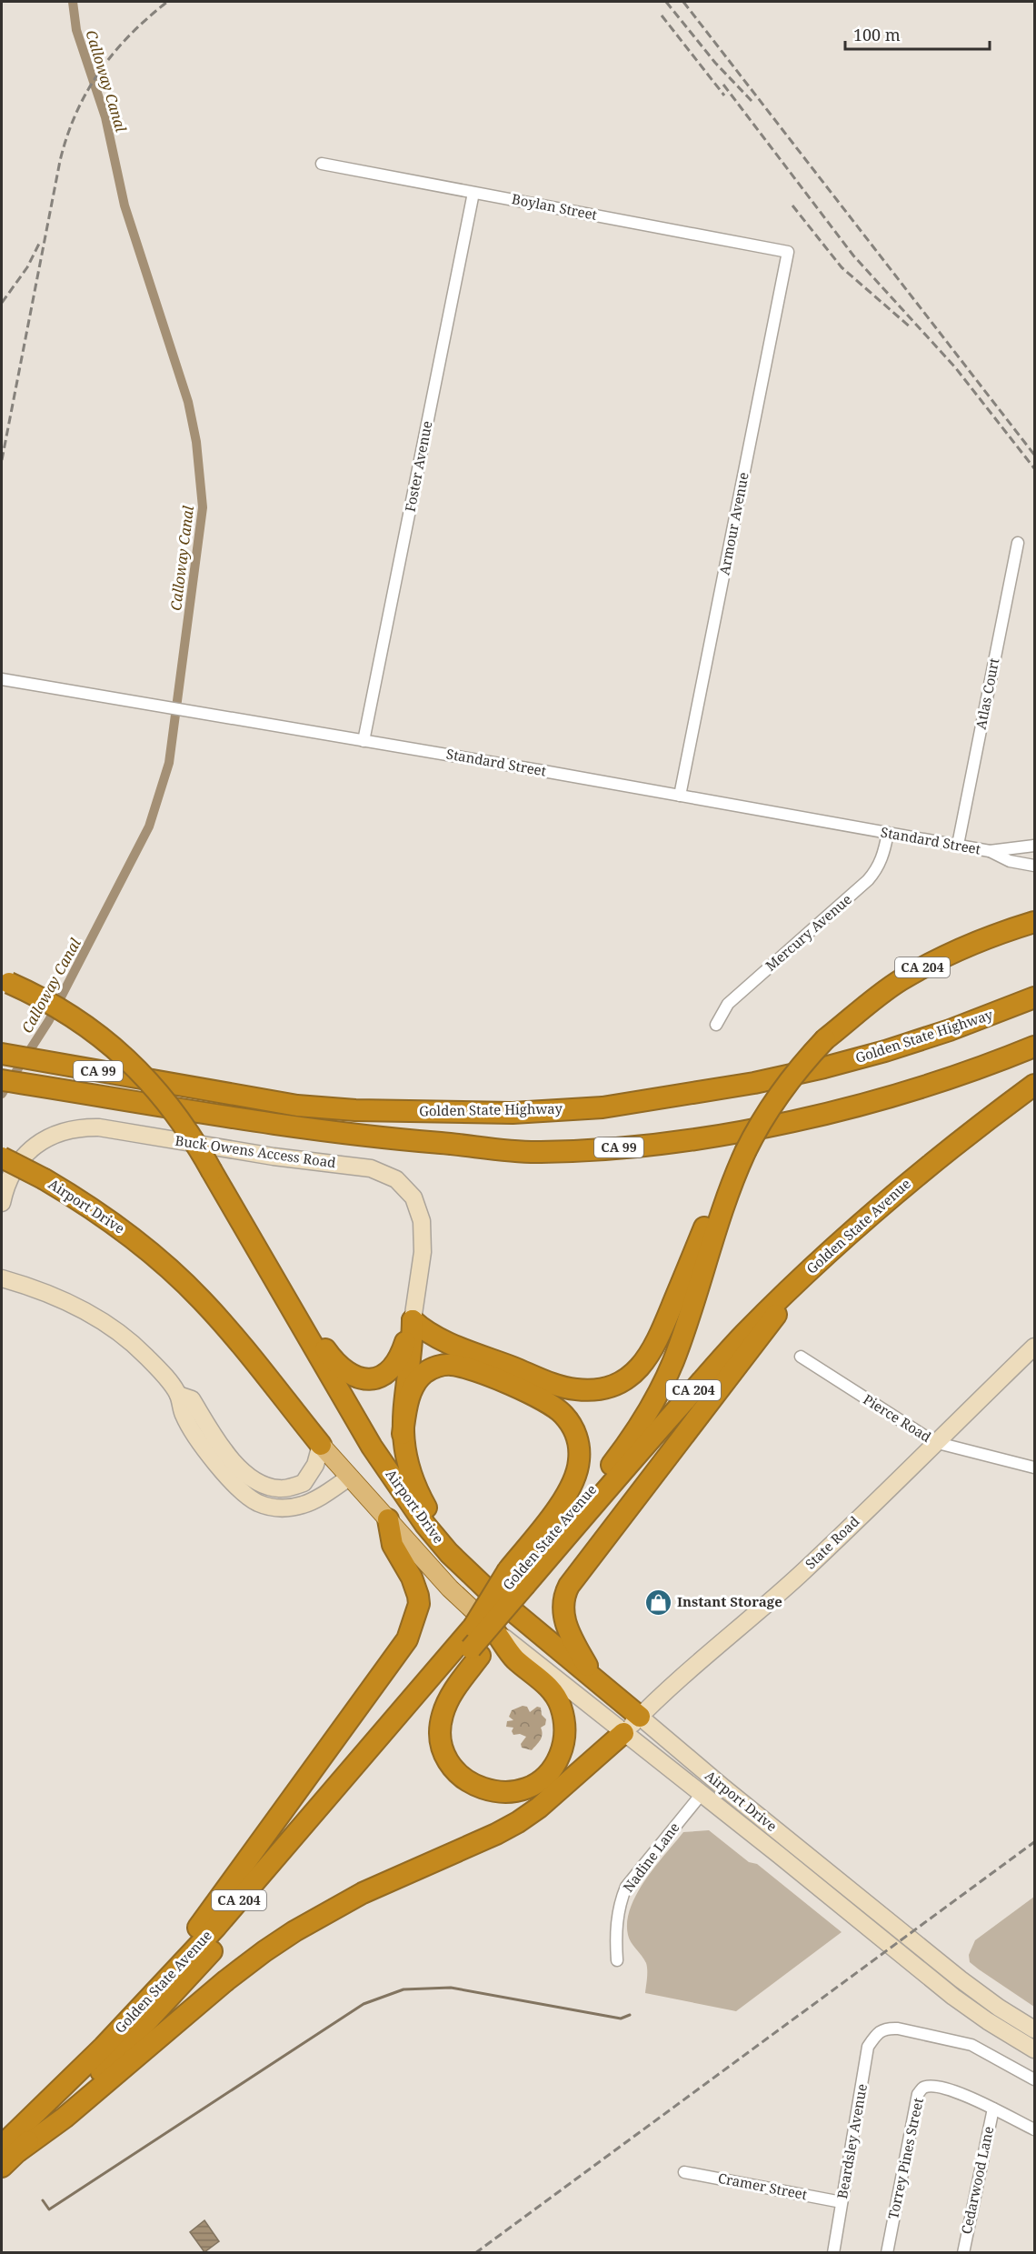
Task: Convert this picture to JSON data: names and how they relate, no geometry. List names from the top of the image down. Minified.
{"streets":{"highway":["CA 204","Golden State Highway","CA 99","Airport Drive","Golden State Avenue"],"main road":["Buck Owens Access Road","State Road"],"street":["Boylan Street","Foster Avenue","Armour Avenue","Atlas Court","Standard Street","Mercury Avenue","Pierce Road","Nadine Lane","Beardsley Avenue","Torrey Pines Street","Cedarwood Lane","Cramer Street"]},"crossings":[["Boylan Street","Foster Avenue"],["Boylan Street","Armour Avenue"],["Foster Avenue","Standard Street"],["Armour Avenue","Standard Street"],["Atlas Court","Standard Street"],["Standard Street","Mercury Avenue"],["CA 204","Golden State Avenue"],["Airport Drive","State Road"],["Airport Drive","Nadine Lane"],["Pierce Road","State Road"],["Beardsley Avenue","Cramer Street"],["Torrey Pines Street","Cedarwood Lane"]],"water":["Calloway Canal"],"places":{"shop":["Instant Storage"]},"scale_bar":"100 m"}
